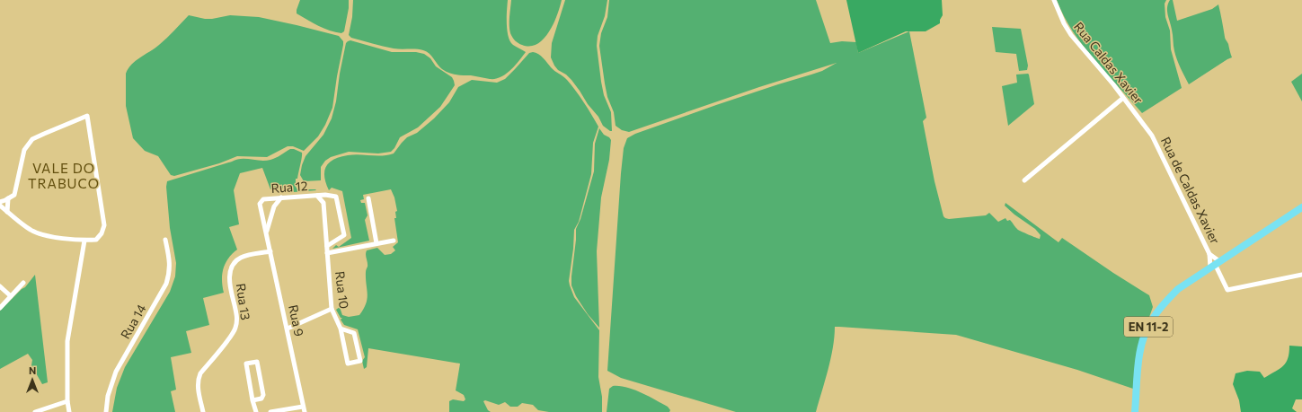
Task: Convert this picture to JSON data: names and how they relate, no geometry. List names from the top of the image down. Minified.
{"streets":{"main road":["EN 11-2"],"street":["Rua Caldas Xavier","Rua 12","Rua de Caldas Xavier","Rua 10","Rua 13","Rua 9","Rua 14"]},"crossings":[["Rua Caldas Xavier","Rua de Caldas Xavier"],["Rua 12","Rua 10"],["Rua 12","Rua 9"],["Rua de Caldas Xavier","EN 11-2"],["Rua 13","Rua 9"]],"districts":["VALE DO TRABUCO"],"north":"top"}
